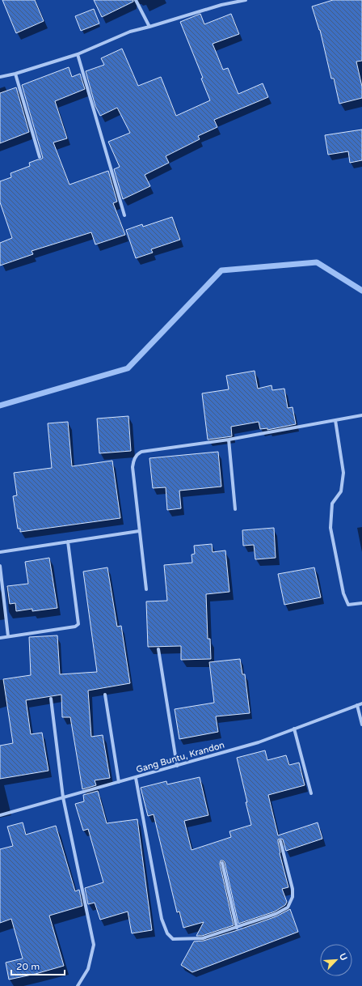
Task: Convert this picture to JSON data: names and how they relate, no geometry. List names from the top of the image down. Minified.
{"streets":{"street":["Gang Buntu, Krandon"]},"scale_bar":"20 m","north":"top right"}
